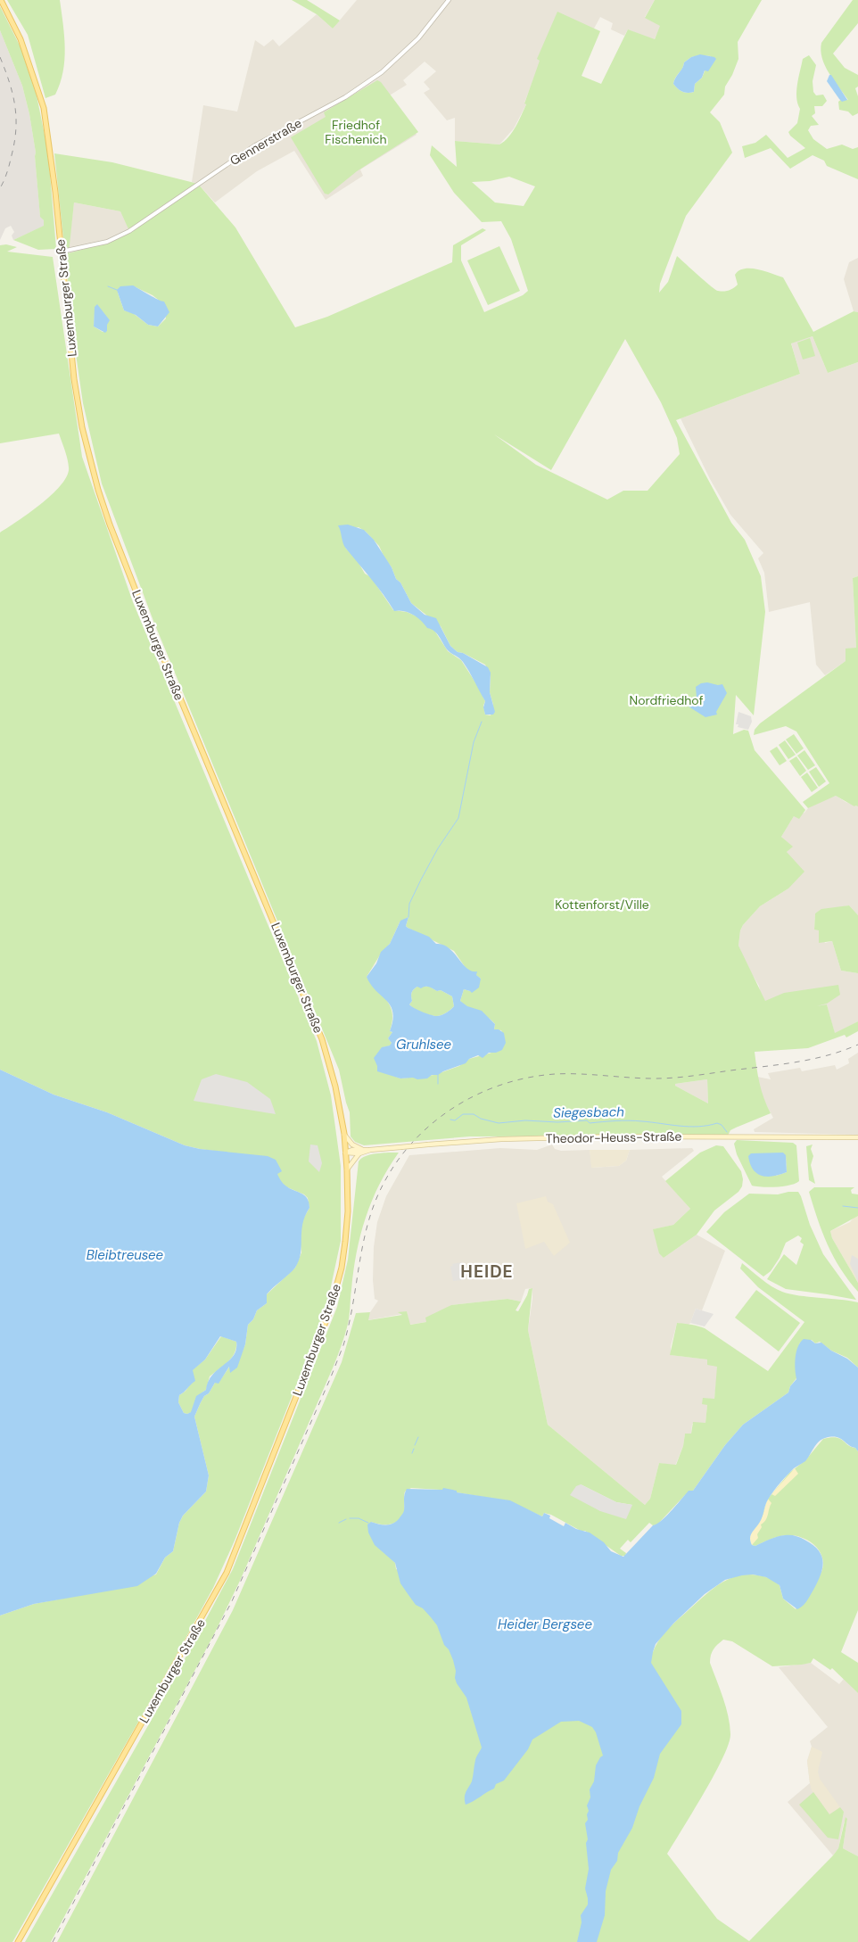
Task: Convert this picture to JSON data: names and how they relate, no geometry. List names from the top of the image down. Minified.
{"streets":{"main road":["Luxemburger Straße","Theodor-Heuss-Straße"],"street":["Gennerstraße"]},"crossings":[["Gennerstraße","Luxemburger Straße"],["Luxemburger Straße","Theodor-Heuss-Straße"]],"districts":["HEIDE"],"water":["Gruhlsee","Siegesbach","Bleibtreusee","Heider Bergsee"],"parks":["Friedhof Fischenich","Nordfriedhof","Kottenforst/Ville"]}
